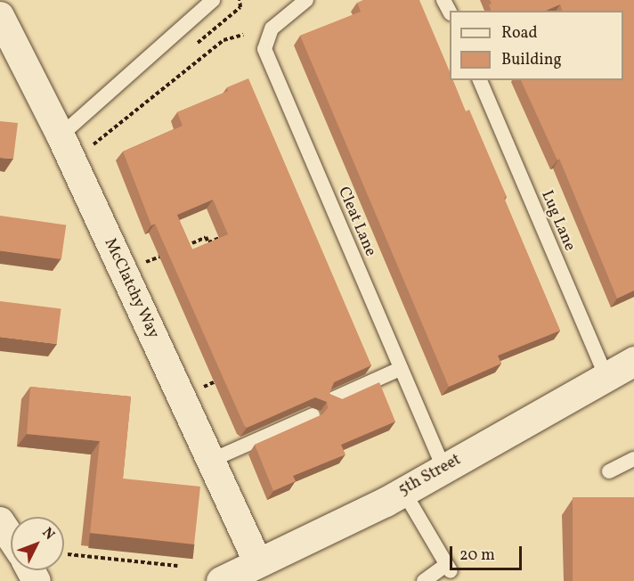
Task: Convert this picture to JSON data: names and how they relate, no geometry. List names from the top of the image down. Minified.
{"streets":{"street":["McClatchy Way","5th Street"],"lane":["Lug Lane","Cleat Lane"]},"crossings":[["Lug Lane","5th Street"],["Cleat Lane","5th Street"],["McClatchy Way","5th Street"]],"legend":["Road","Building"],"scale_bar":"20 m","north":"top right"}
